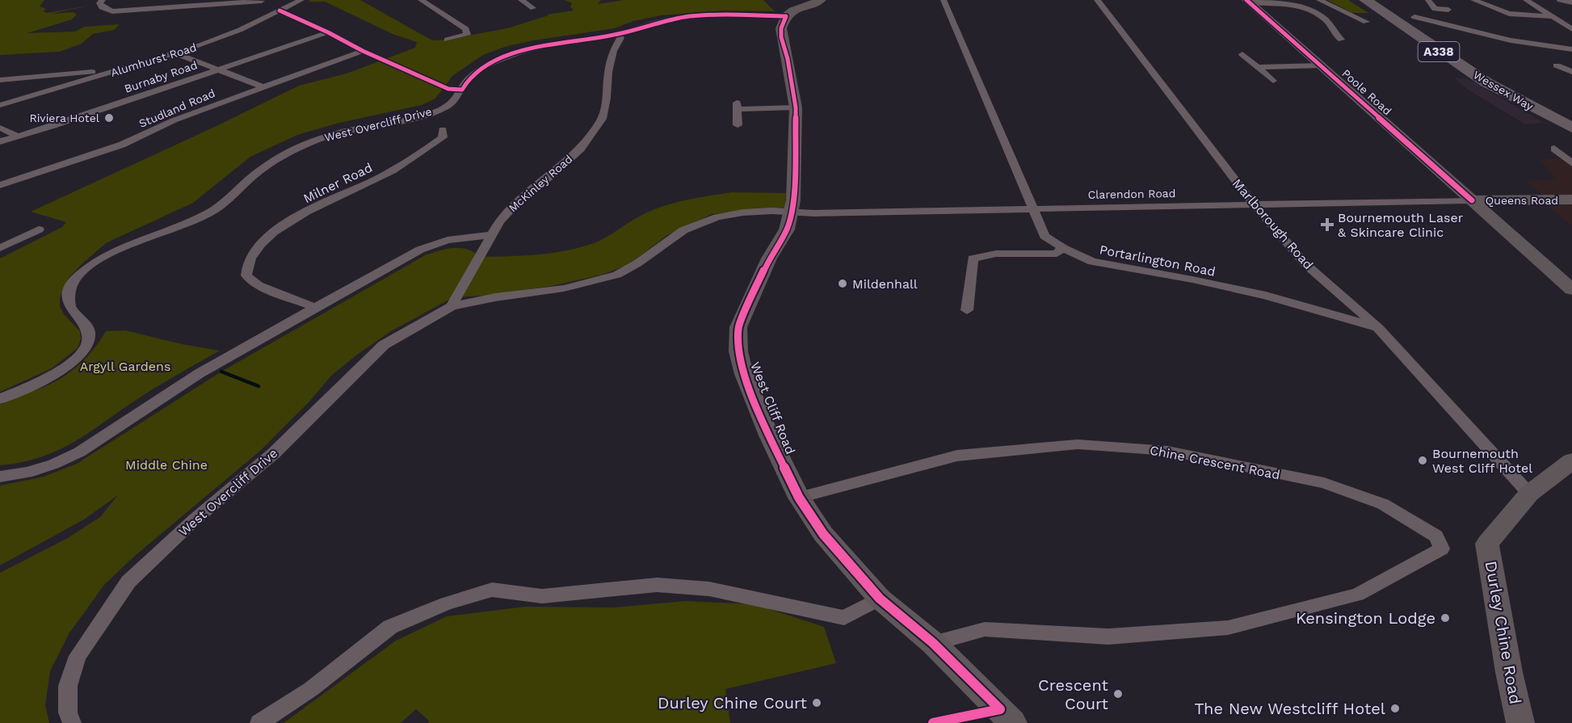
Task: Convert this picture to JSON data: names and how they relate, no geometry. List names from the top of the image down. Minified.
{"streets":{"highway":["A338","Wessex Way"],"street":["Alumhurst Road","Burnaby Road","Poole Road","Studland Road","West Overcliff Drive","Milner Road","McKinley Road","Clarendon Road","Queens Road","Marlborough Road","Portarlington Road","West Cliff Road","Chine Crescent Road","Durley Chine Road"]},"crossings":[["Burnaby Road","Studland Road"],["Poole Road","Clarendon Road"],["Poole Road","Queens Road"],["West Overcliff Drive","McKinley Road"],["West Overcliff Drive","Clarendon Road"],["West Overcliff Drive","West Cliff Road"],["Clarendon Road","Queens Road"],["Clarendon Road","Marlborough Road"],["Clarendon Road","Portarlington Road"],["Clarendon Road","West Cliff Road"],["Marlborough Road","Portarlington Road"],["Marlborough Road","Durley Chine Road"],["West Cliff Road","Chine Crescent Road"]],"parks":["Argyll Gardens","Middle Chine"],"places":{"other":["Riviera Hotel","Mildenhall","Bournemouth West Cliff Hotel","Kensington Lodge","Crescent Court","Durley Chine Court","The New Westcliff Hotel"],"health":["Bournemouth Laser & Skincare Clinic"]}}
